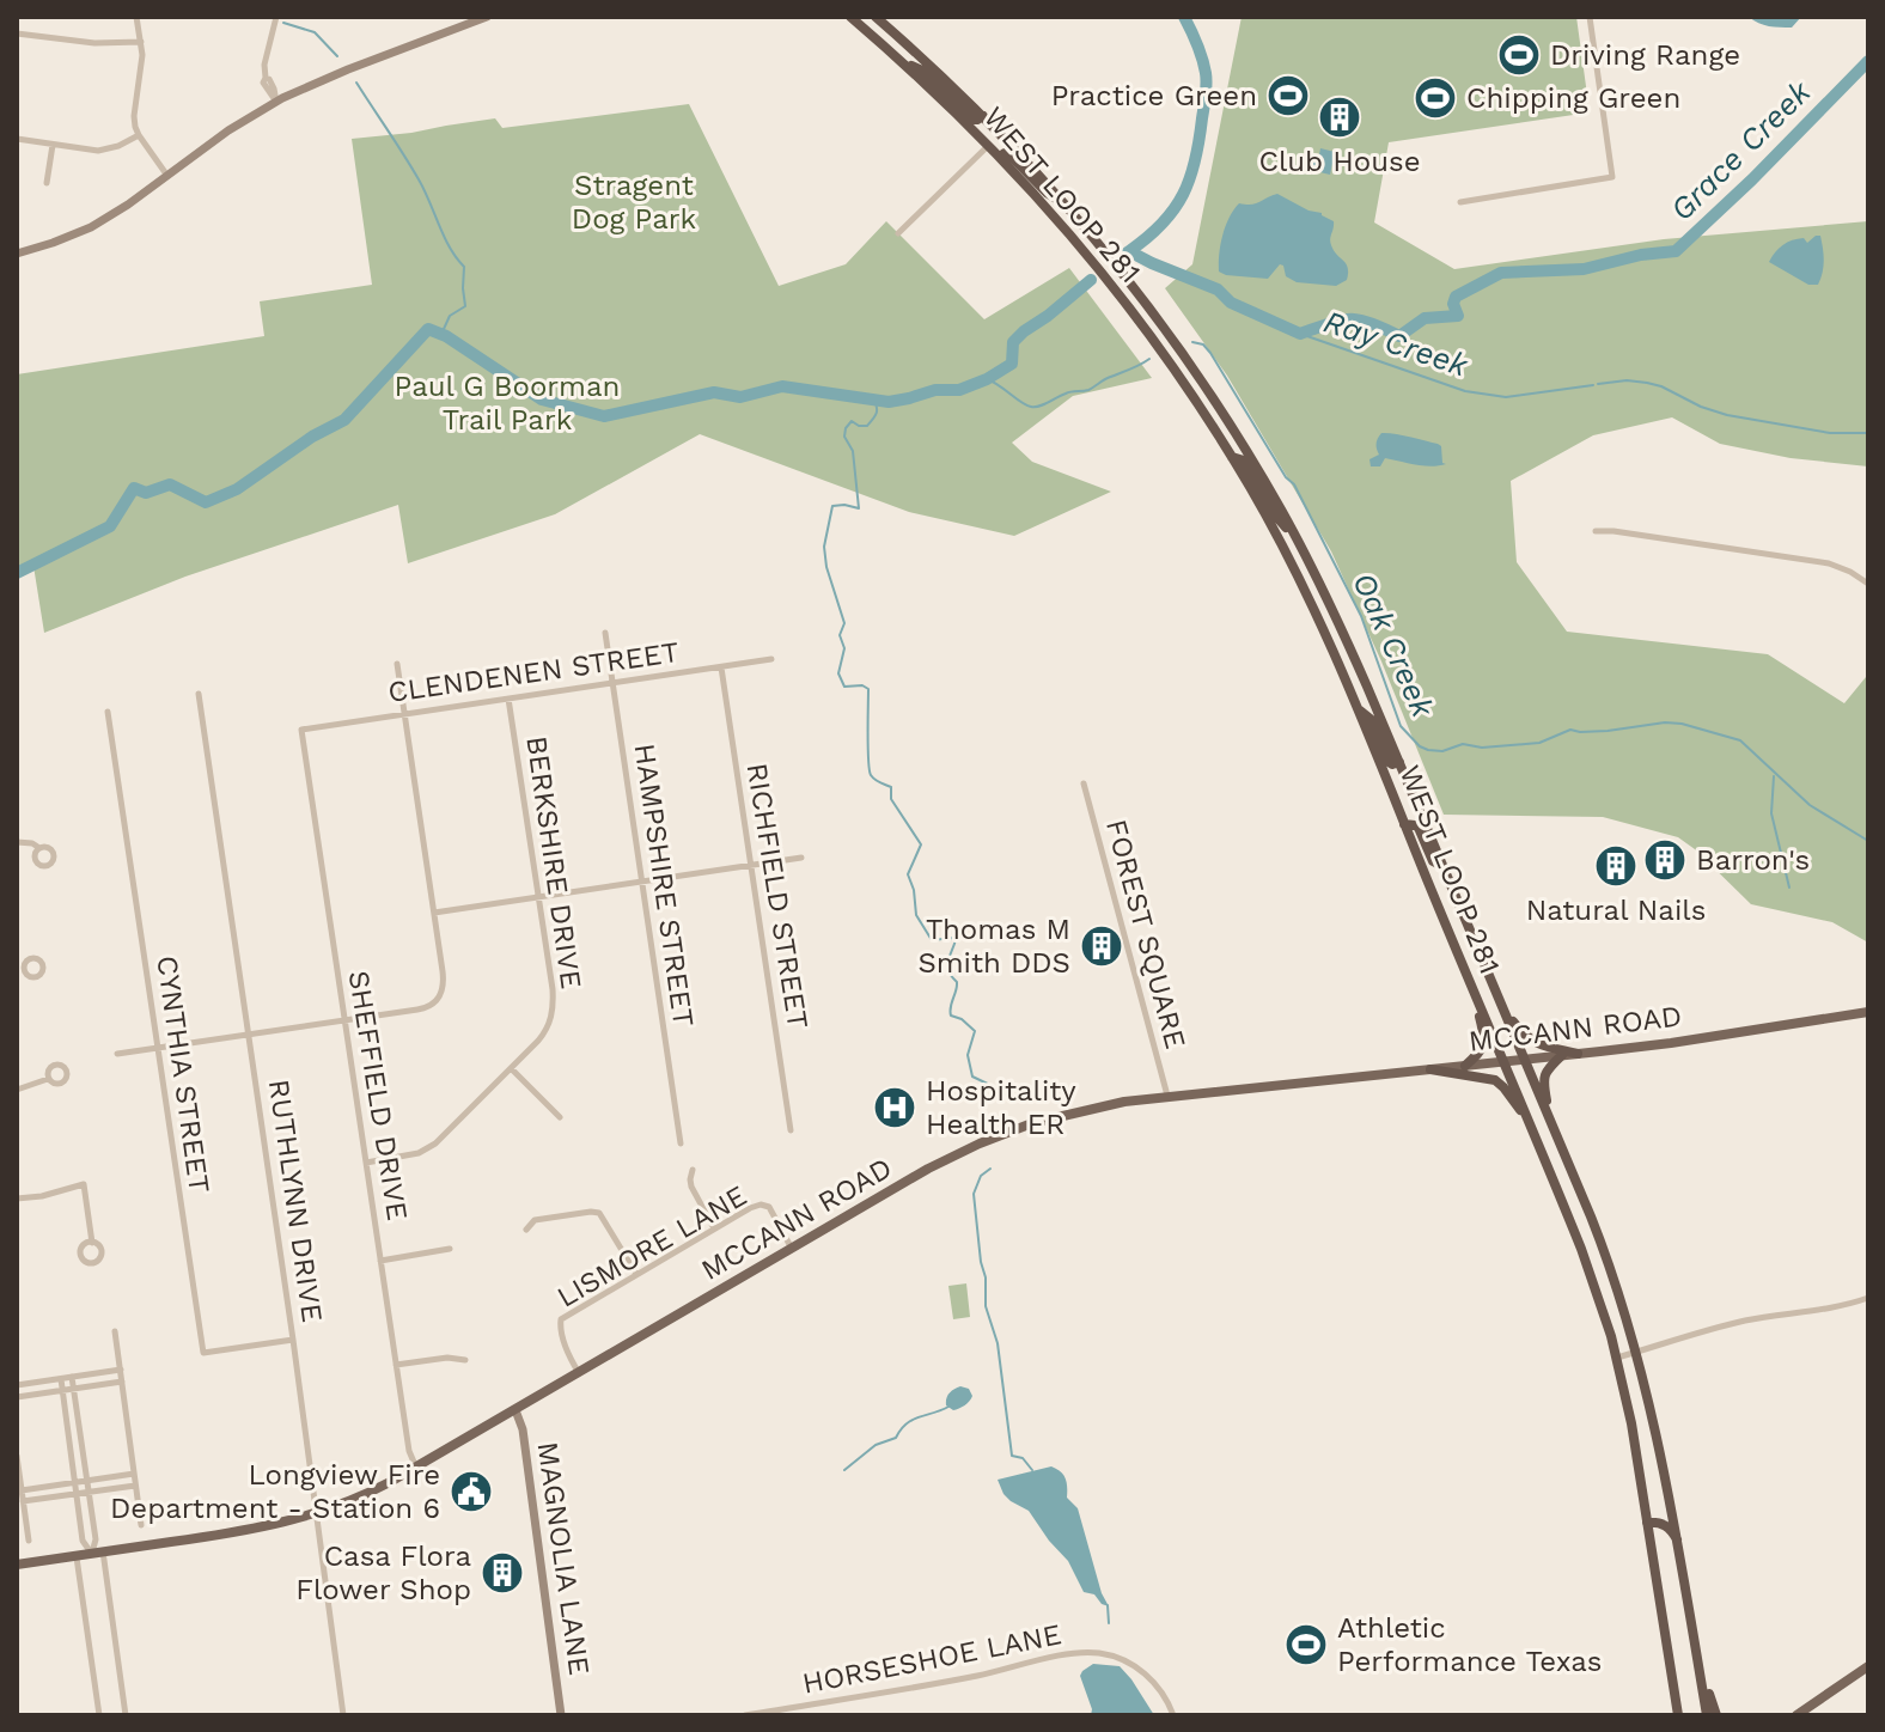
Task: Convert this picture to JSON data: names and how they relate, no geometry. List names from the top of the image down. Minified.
{"streets":{"highway":["WEST LOOP 281"],"main road":["MCCANN ROAD","MAGNOLIA LANE"],"street":["CLENDENEN STREET","BERKSHIRE DRIVE","HAMPSHIRE STREET","RICHFIELD STREET","FOREST SQUARE","CYNTHIA STREET","SHEFFIELD DRIVE","RUTHLYNN DRIVE","LISMORE LANE","HORSESHOE LANE"]},"crossings":[["WEST LOOP 281","MCCANN ROAD"],["CLENDENEN STREET","BERKSHIRE DRIVE"],["CLENDENEN STREET","HAMPSHIRE STREET"],["CLENDENEN STREET","RICHFIELD STREET"],["CLENDENEN STREET","SHEFFIELD DRIVE"],["BERKSHIRE DRIVE","SHEFFIELD DRIVE"],["FOREST SQUARE","MCCANN ROAD"],["MCCANN ROAD","SHEFFIELD DRIVE"],["MCCANN ROAD","RUTHLYNN DRIVE"],["MCCANN ROAD","LISMORE LANE"],["MCCANN ROAD","MAGNOLIA LANE"],["CYNTHIA STREET","RUTHLYNN DRIVE"]],"water":["Grace Creek","Ray Creek","Oak Creek"],"parks":["Stragent Dog Park","Paul G Boorman Trail Park"],"places":{"sports":["Driving Range","Practice Green","Chipping Green","Athletic Performance Texas"],"building":["Club House","Barron's","Natural Nails","Thomas M Smith DDS","Casa Flora Flower Shop"],"hospital":["Hospitality Health ER"],"public building":["Longview Fire Department - Station 6"]}}
